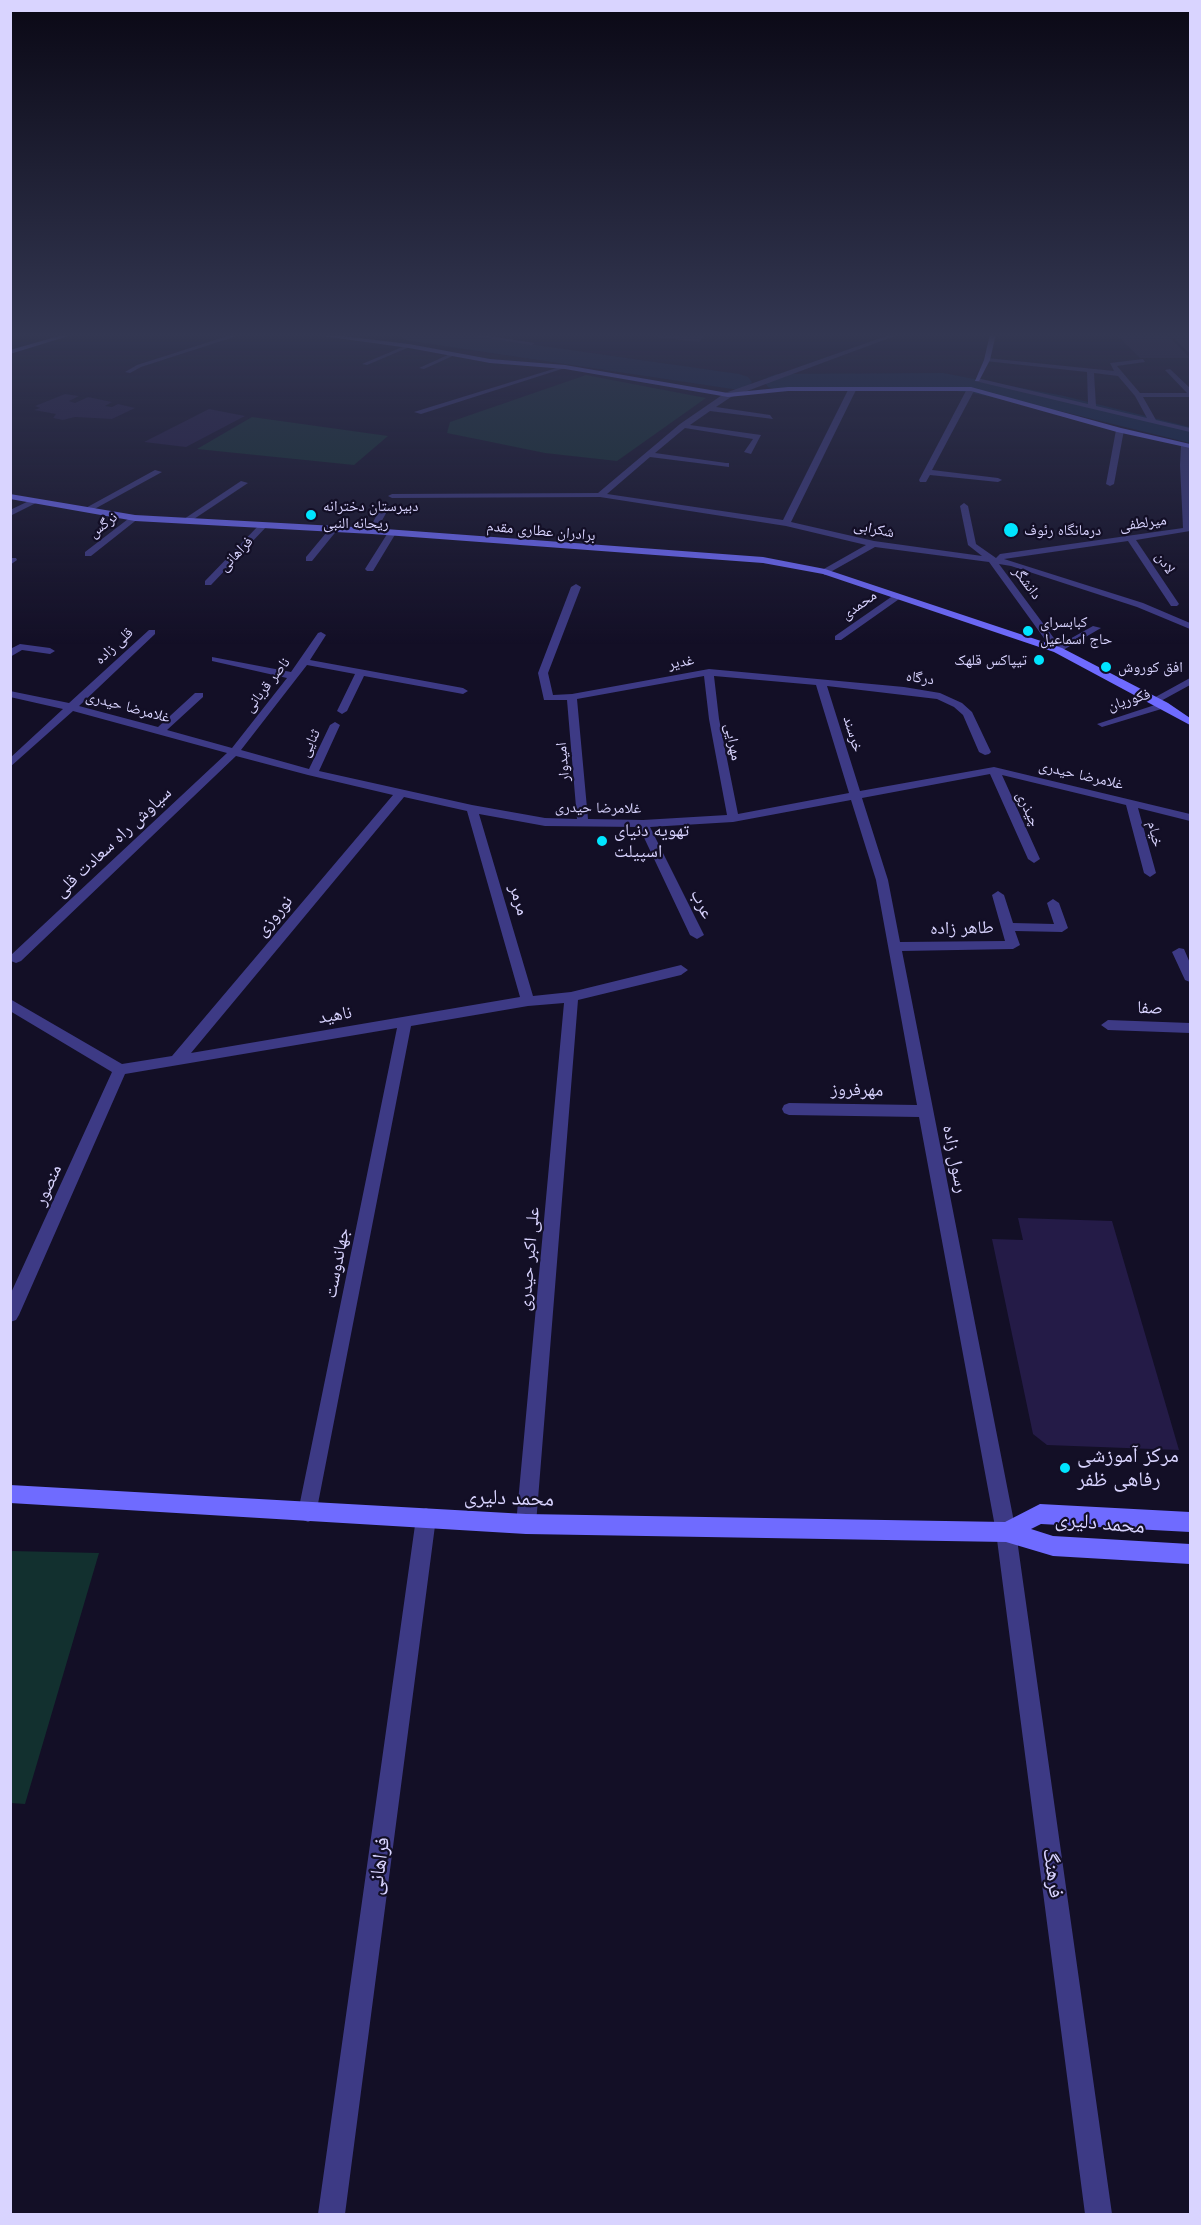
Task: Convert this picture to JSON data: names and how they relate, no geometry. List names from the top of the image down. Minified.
{"streets":{"street":["میرلطفی","نرگس","شکرابی","برادران عطاری مقدم","فراهانی","لادن","دانشگر","محمدی","قلی زاده","غدیر","درگاه","ناصر قربانی","فکوریان","غلامرضا حیدری","خرسند","مهرایی","ثنایی","امیدوار","چیذری","خیام","سیاوش راه سعادت قلی","مرمر","عرب","نوروزی","طاهر زاده","صفا","ناهید","مهرفروز","رسول زاده","منصور","علی اکبر حیدری","جهاندوست","محمد دلیری","فرهنگ"]},"crossings":[["میرلطفی","شکرابی"],["میرلطفی","لادن"],["میرلطفی","دانشگر"],["نرگس","برادران عطاری مقدم"],["شکرابی","لادن"],["شکرابی","دانشگر"],["برادران عطاری مقدم","فراهانی"],["برادران عطاری مقدم","دانشگر"],["برادران عطاری مقدم","محمدی"],["فراهانی","محمد دلیری"],["دانشگر","فکوریان"],["قلی زاده","غلامرضا حیدری"],["غدیر","درگاه"],["غدیر","خرسند"],["غدیر","مهرایی"],["غدیر","امیدوار"],["درگاه","خرسند"],["ناصر قربانی","غلامرضا حیدری"],["ناصر قربانی","سیاوش راه سعادت قلی"],["غلامرضا حیدری","خرسند"],["غلامرضا حیدری","مهرایی"],["غلامرضا حیدری","ثنایی"],["غلامرضا حیدری","امیدوار"],["غلامرضا حیدری","چیذری"],["غلامرضا حیدری","خیام"],["غلامرضا حیدری","سیاوش راه سعادت قلی"],["غلامرضا حیدری","مرمر"],["غلامرضا حیدری","عرب"],["غلامرضا حیدری","نوروزی"],["غلامرضا حیدری","رسول زاده"],["خرسند","رسول زاده"],["مرمر","ناهید"],["نوروزی","ناهید"],["طاهر زاده","رسول زاده"],["ناهید","منصور"],["ناهید","علی اکبر حیدری"],["ناهید","جهاندوست"],["مهرفروز","رسول زاده"],["رسول زاده","محمد دلیری"],["رسول زاده","فرهنگ"],["علی اکبر حیدری","محمد دلیری"],["جهاندوست","محمد دلیری"],["محمد دلیری","فرهنگ"]],"places":["دبیرستان دخترانه ریحانه النبی","درمانگاه رئوف","کبابسرای حاج اسماعیل","تیپاکس قلهک","افق کوروش","تهویه دنیای اسپیلت","مرکز آموزشی رفاهی ظفر"]}
